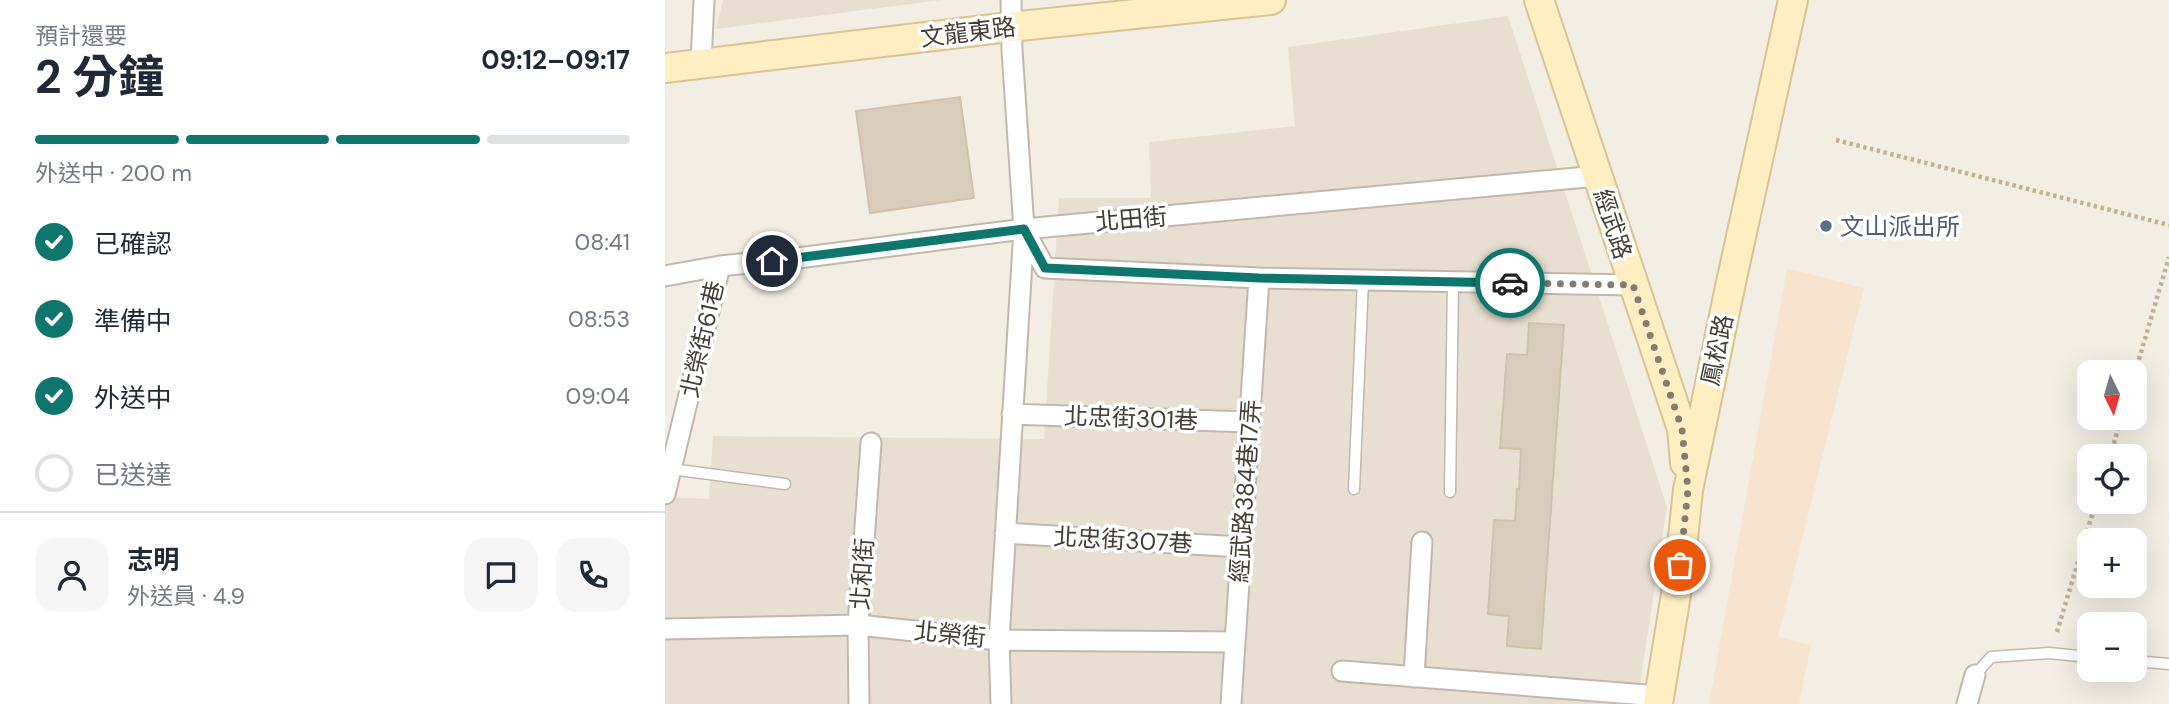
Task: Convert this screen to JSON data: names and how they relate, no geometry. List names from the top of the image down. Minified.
{"streets":{"street":["文龍東路","北田街","經武路","北榮街61巷","鳳松路","北忠街301巷","經武路384巷17弄","北忠街307巷","北和街","北榮街"]},"crossings":[["北田街","經武路"],["北田街","北榮街61巷"],["經武路","鳳松路"],["北忠街301巷","經武路384巷17弄"],["經武路384巷17弄","北忠街307巷"],["經武路384巷17弄","北榮街"],["北和街","北榮街"]],"places":["文山派出所"],"north":"bottom","page":{"heading":["2 分鐘","預計還要","09:12–09:17"],"panel":["志明","外送員 · 4.9"],"bar":"外送中 · 200 m","list":[["已確認","08:41"],["準備中","08:53"],["外送中","09:04"],"已送達"],"map_buttons":["+","−"]}}
